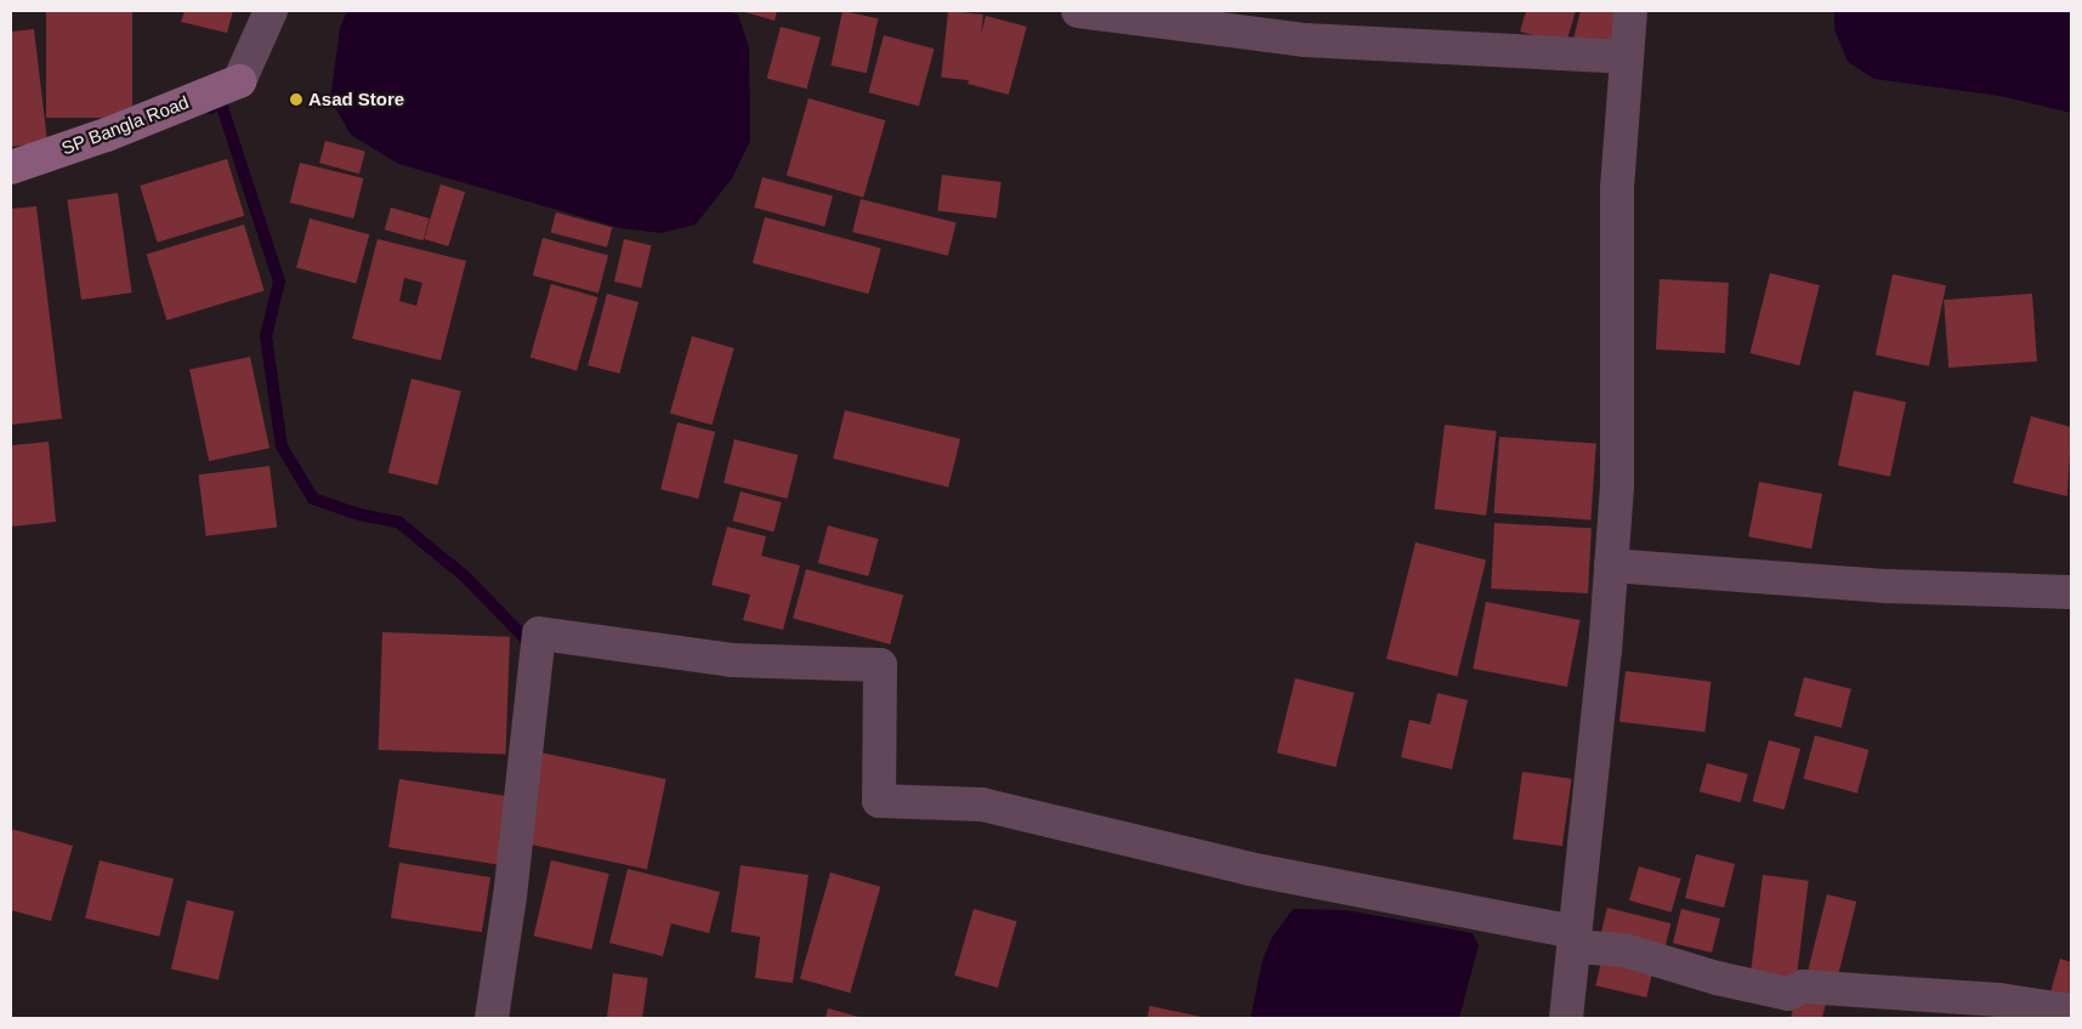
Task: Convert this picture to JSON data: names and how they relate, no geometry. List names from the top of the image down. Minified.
{"streets":{"main road":["SP Bangla Road"]},"places":["Asad Store"]}
